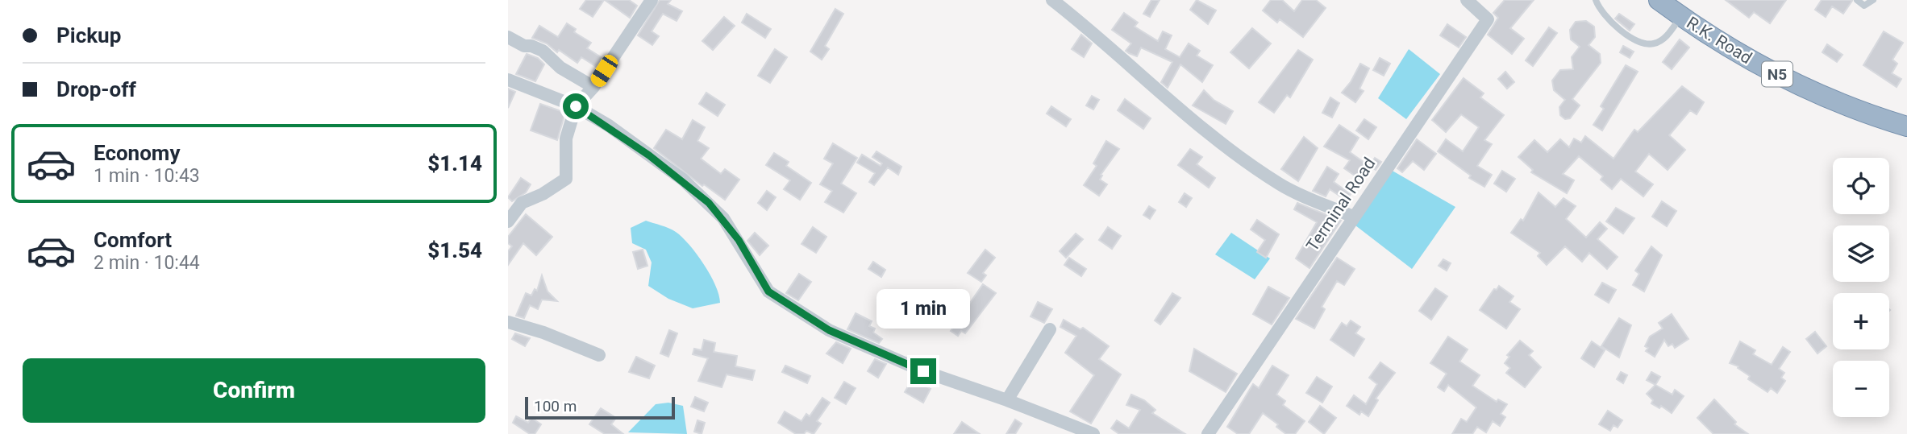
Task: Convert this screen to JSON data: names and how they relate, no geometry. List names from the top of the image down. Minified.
{"streets":{"highway":["R.K. Road","N5"],"street":["Terminal Road"]},"scale_bar":"100 m","page":{"banner":["Pickup","Drop-off"],"list":[{"name":"Economy","note":"1 min · 10:43","value":"$1.14"},{"name":"Comfort","note":"2 min · 10:44","value":"$1.54"}],"map_buttons":["+","−"],"bubble":"1 min","buttons":"Confirm","scale":"100 m"}}
